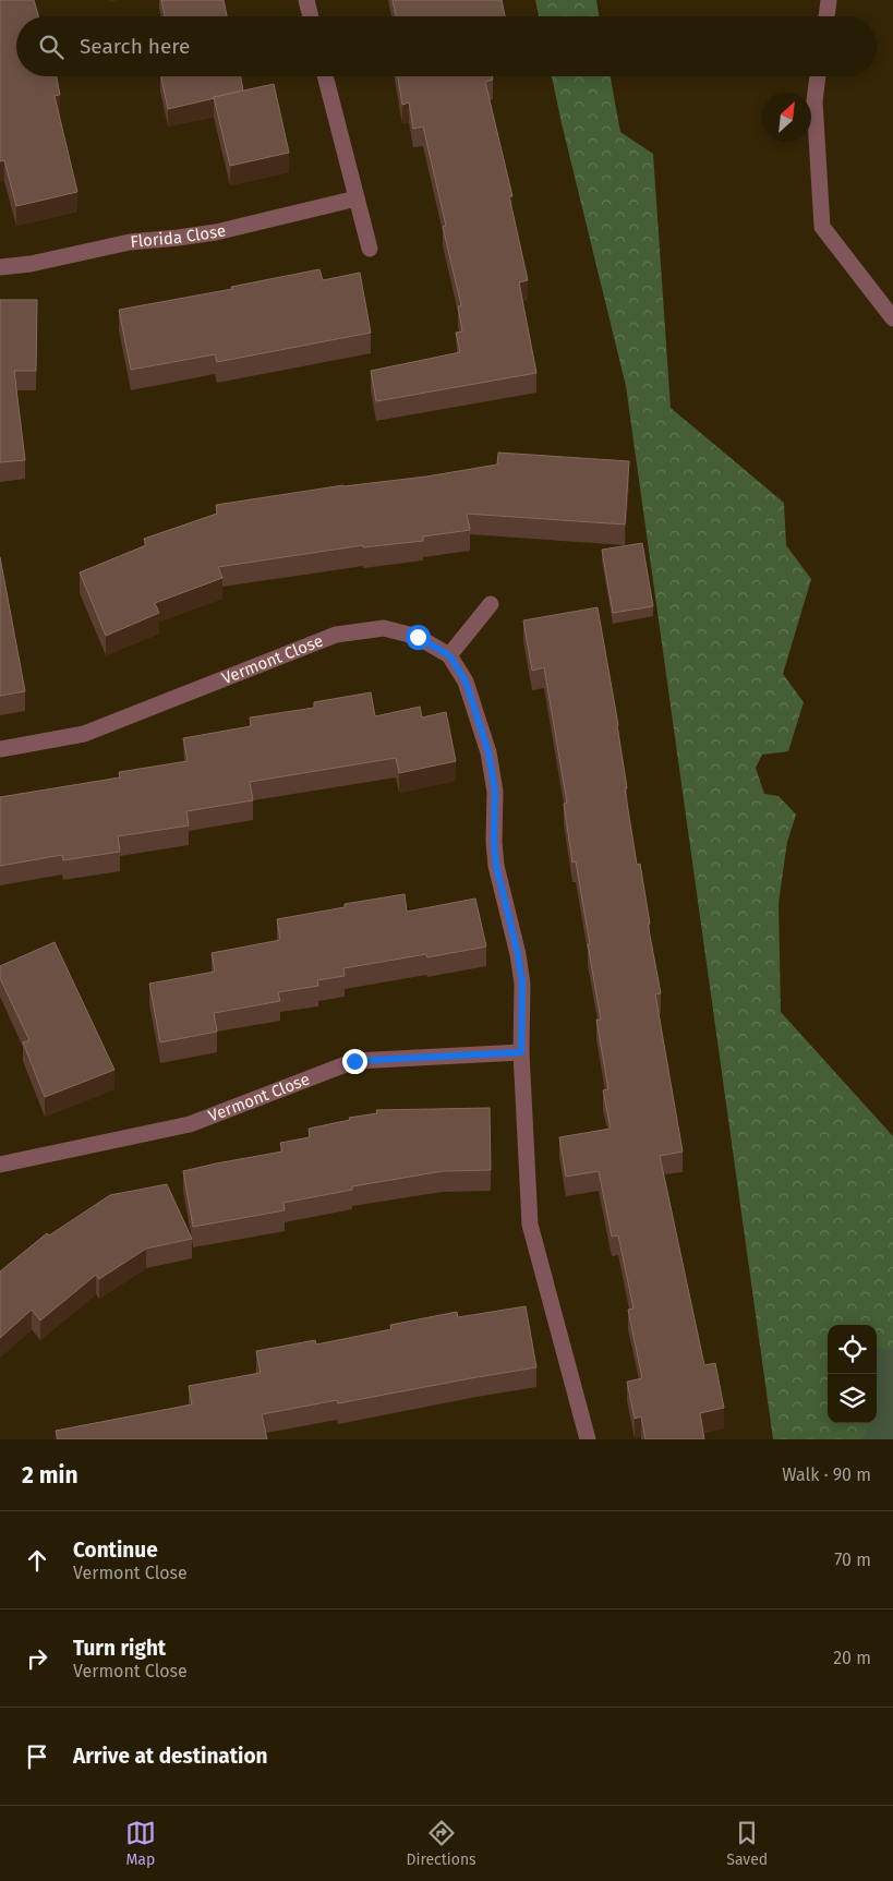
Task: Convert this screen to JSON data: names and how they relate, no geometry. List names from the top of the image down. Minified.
{"streets":{"street":["Florida Close","Vermont Close"]},"north":"top right","page":{"search":"Search here","heading":["2 min","Walk · 90 m"],"list":[["Continue","Vermont Close","70 m"],["Turn right","Vermont Close","20 m"],"Arrive at destination"],"nav":["Map","Directions","Saved"]}}
